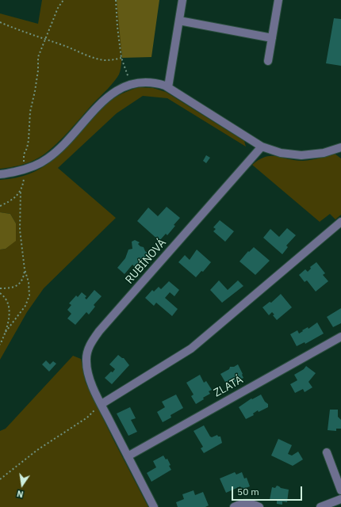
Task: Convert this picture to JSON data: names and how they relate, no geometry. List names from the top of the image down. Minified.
{"streets":{"street":["RUBÍNOVÁ","ZLATÁ"]},"crossings":[["RUBÍNOVÁ","ZLATÁ"]],"scale_bar":"50 m","north":"bottom"}
